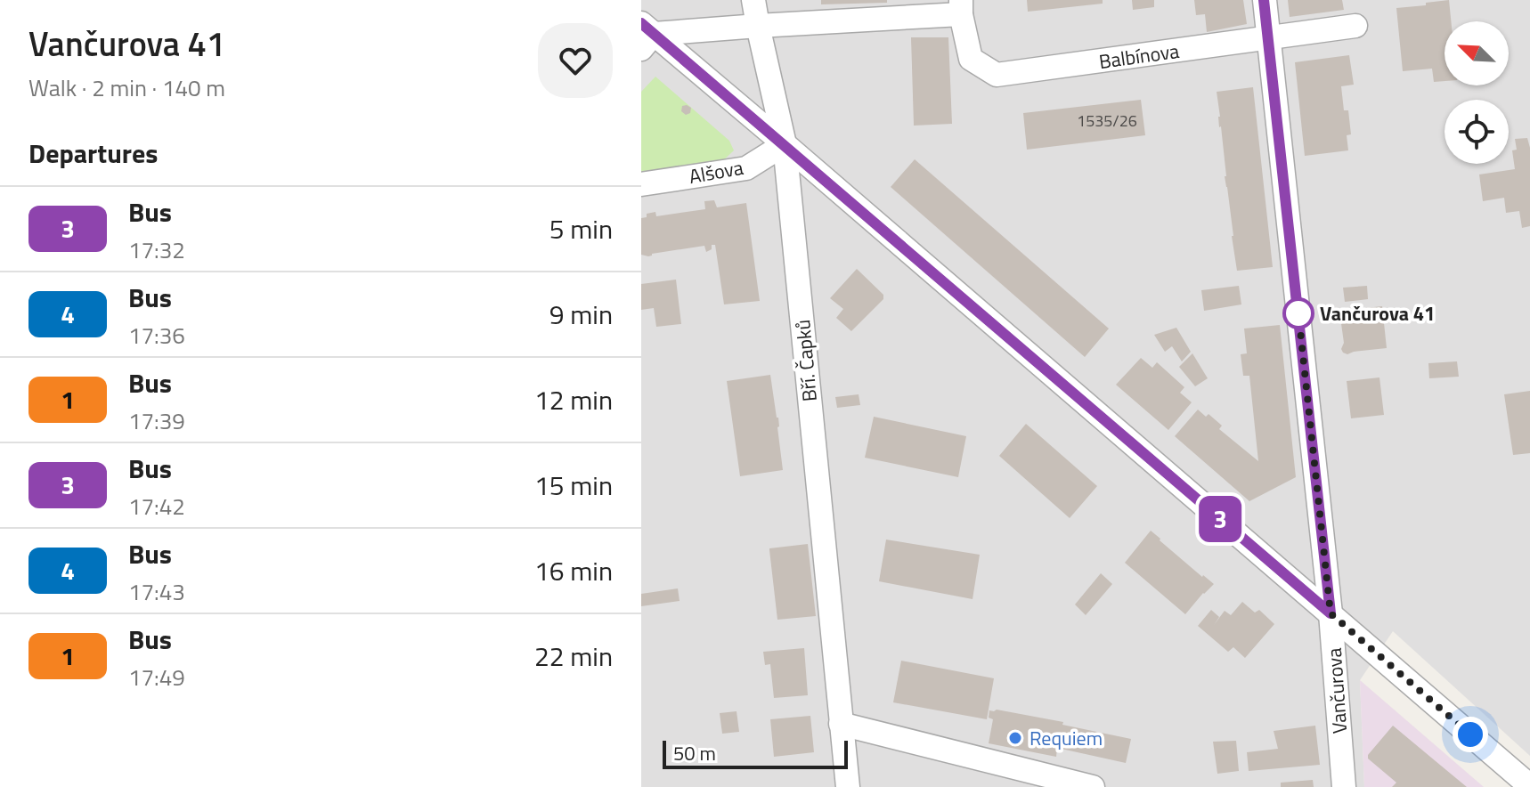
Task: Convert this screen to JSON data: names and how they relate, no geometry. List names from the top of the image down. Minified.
{"streets":{"street":["Balbínova","Alšova","Bří. Čapků","Vančurova"]},"crossings":[["Balbínova","Bří. Čapků"],["Balbínova","Vančurova"],["Alšova","Bří. Čapků"]],"places":["Vančurova 41","Requiem"],"lines":["bus line 3"],"house_numbers":["1535/26"],"scale_bar":"50 m","north":"top left","page":{"heading":[["Vančurova 41","Walk · 2 min · 140 m"],"Departures"],"on_map":"3","list":[{"mark":"3","name":"Bus","note":"17:32","value":"5 min"},{"mark":"4","name":"Bus","note":"17:36","value":"9 min"},{"mark":"1","name":"Bus","note":"17:39","value":"12 min"},{"mark":"3","name":"Bus","note":"17:42","value":"15 min"},{"mark":"4","name":"Bus","note":"17:43","value":"16 min"},{"mark":"1","name":"Bus","note":"17:49","value":"22 min"}],"scale":"50 m"}}
